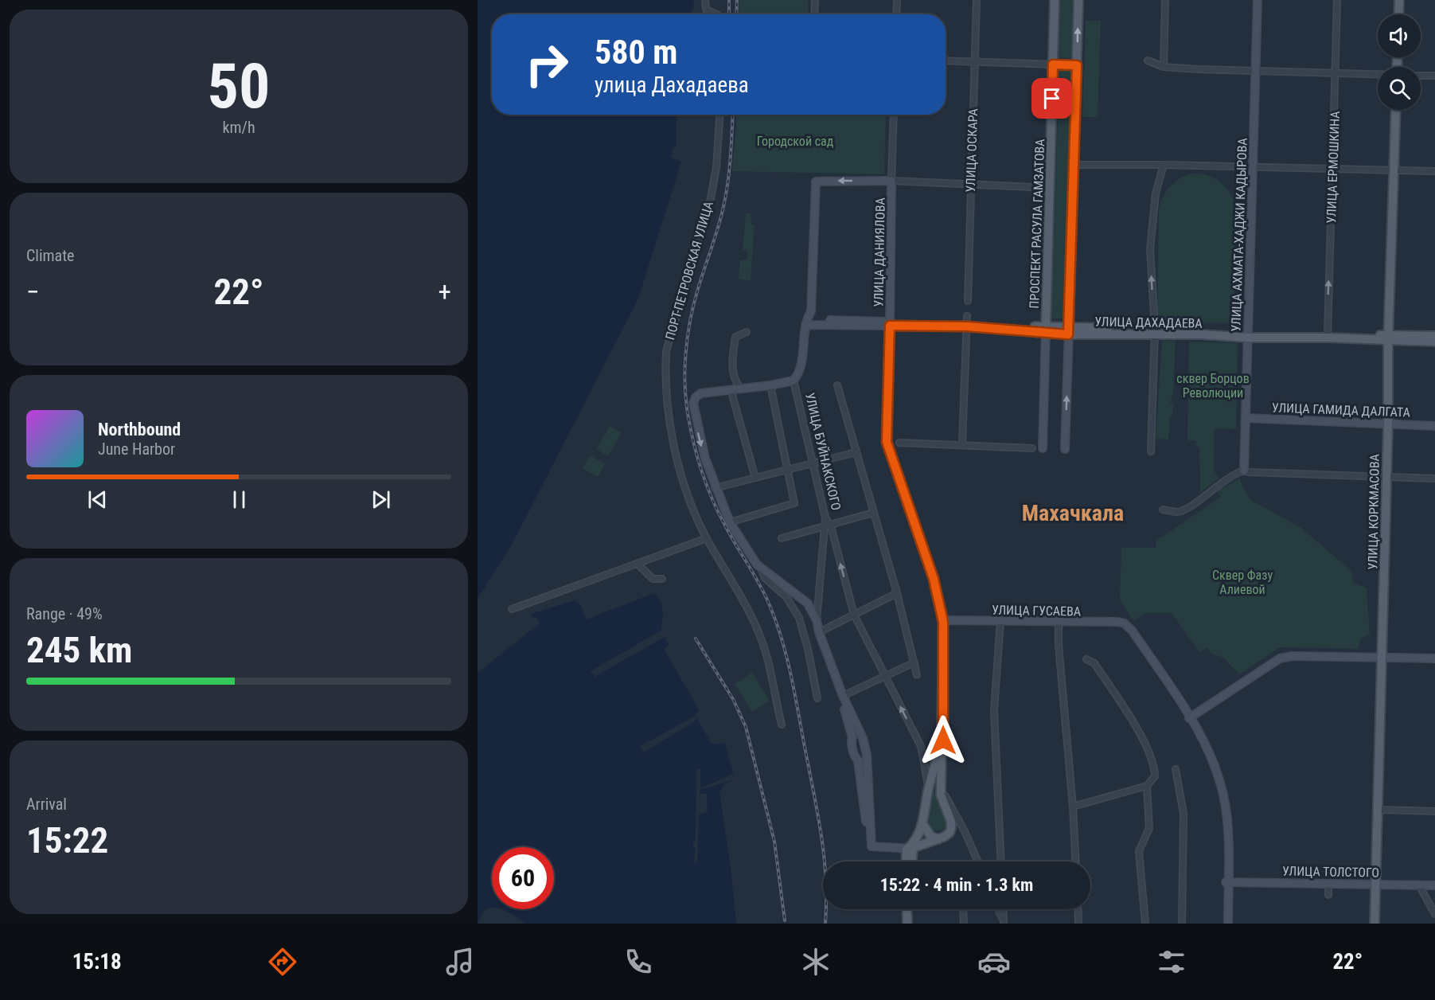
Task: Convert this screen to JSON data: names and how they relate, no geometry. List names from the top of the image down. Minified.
{"streets":{"main road":["ПРОСПЕКТ РАСУЛА ГАМЗАТОВА","УЛИЦА ДАНИЯЛОВА","УЛИЦА ДАХАДАЕВА","УЛИЦА КОРКМАСОВА"],"street":["УЛИЦА ОСКАРА","УЛИЦА ЕРМОШКИНА","УЛИЦА АХМАТА-ХАДЖИ КАДЫРОВА","ПОРТ-ПЕТРОВСКАЯ УЛИЦА","УЛИЦА ГАМИДА ДАЛГАТА","УЛИЦА БУЙНАКСКОГО","УЛИЦА ГУСАЕВА","УЛИЦА ТОЛСТОГО"]},"crossings":[["УЛИЦА ЕРМОШКИНА","УЛИЦА ДАХАДАЕВА"],["ПРОСПЕКТ РАСУЛА ГАМЗАТОВА","УЛИЦА ДАХАДАЕВА"],["УЛИЦА АХМАТА-ХАДЖИ КАДЫРОВА","УЛИЦА ДАХАДАЕВА"],["УЛИЦА АХМАТА-ХАДЖИ КАДЫРОВА","УЛИЦА ГАМИДА ДАЛГАТА"],["УЛИЦА ДАНИЯЛОВА","УЛИЦА ДАХАДАЕВА"],["УЛИЦА ДАНИЯЛОВА","УЛИЦА БУЙНАКСКОГО"],["УЛИЦА ДАНИЯЛОВА","УЛИЦА ГУСАЕВА"],["УЛИЦА ДАХАДАЕВА","УЛИЦА БУЙНАКСКОГО"],["УЛИЦА ДАХАДАЕВА","УЛИЦА КОРКМАСОВА"],["УЛИЦА ГАМИДА ДАЛГАТА","УЛИЦА КОРКМАСОВА"],["УЛИЦА КОРКМАСОВА","УЛИЦА ТОЛСТОГО"]],"one_way":["УЛИЦА ЕРМОШКИНА"],"districts":["Махачкала"],"parks":["Городской сад","сквер Борцов Революции","Сквер Фазу Алиевой"],"page":{"tile":[["50","km/h"],"Climate",["Range · 49%","245 km"],["Arrival","15:22"]],"turn":["580 m","улица Дахадаева"],"heat":["−","22°","+"],"song":["Northbound","June Harbor"],"limit":"60","trip":"15:22 · 4 min · 1.3 km","tabs":["15:18","22°"]}}
